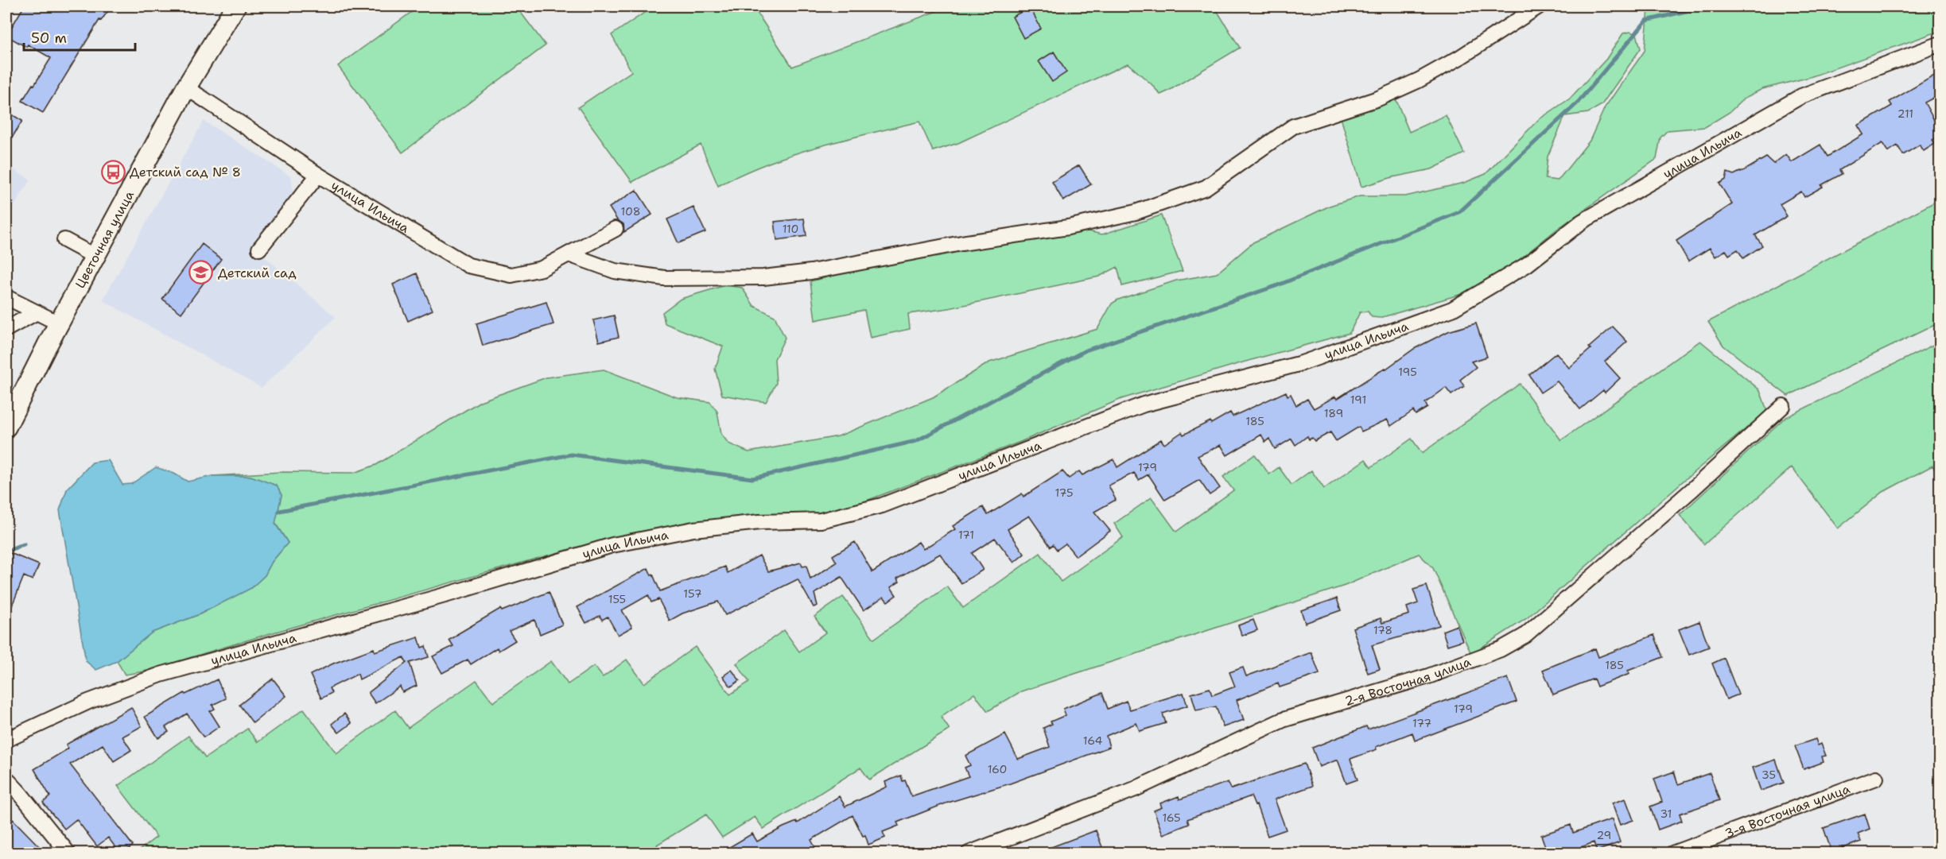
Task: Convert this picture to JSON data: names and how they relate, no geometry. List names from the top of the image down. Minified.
{"streets":{"main road":["Цветочная улица"],"street":["улица Ильича","2-я Восточная улица","3-я Восточная улица"]},"crossings":[["улица Ильича","Цветочная улица"]],"places":{"bus stop":["Детский сад № 8"],"school or university":["Детский сад"]},"house_numbers":["211","108","110","195","191","189","185","179","175","171","157","155","178","185","179","177","164","160","35","31","165","29"],"scale_bar":"50 m"}
